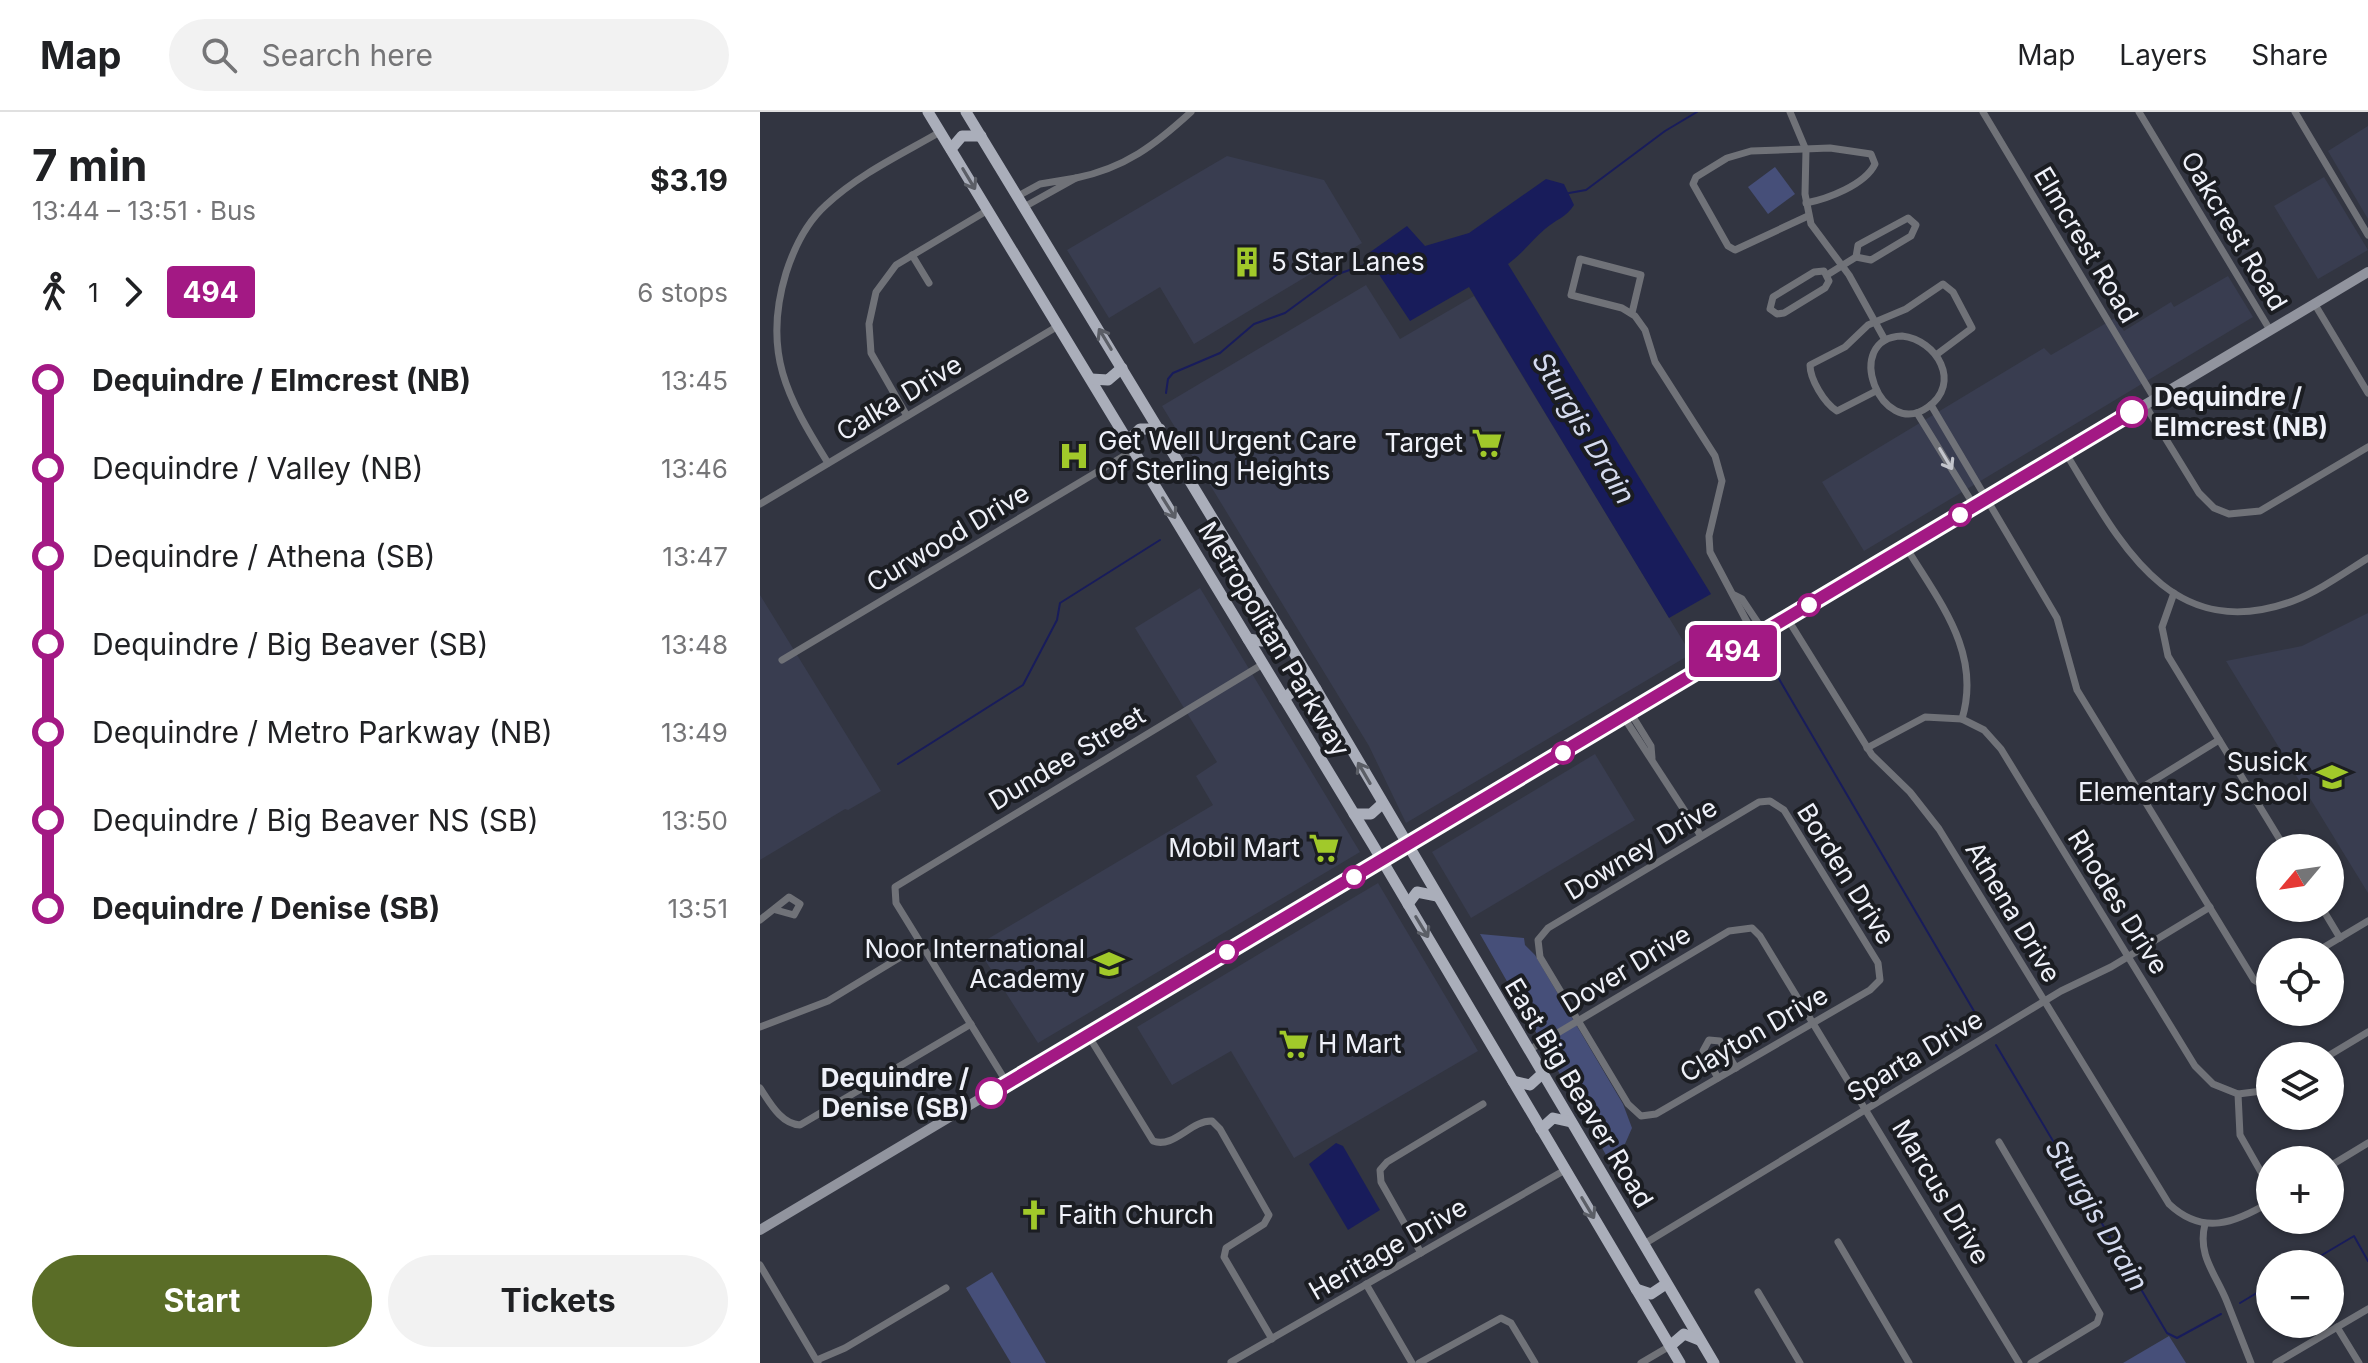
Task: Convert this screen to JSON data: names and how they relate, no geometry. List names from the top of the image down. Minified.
{"streets":{"main road":["Metropolitan Parkway","East Big Beaver Road"],"street":["Oakcrest Road","Elmcrest Road","Calka Drive","Curwood Drive","Dundee Street","Downey Drive","Borden Drive","Rhodes Drive","Athena Drive","Dover Drive","Clayton Drive","Sparta Drive","Marcus Drive","Heritage Drive"]},"crossings":[["Calka Drive","Metropolitan Parkway"],["Curwood Drive","Metropolitan Parkway"],["Metropolitan Parkway","Dundee Street"],["Metropolitan Parkway","East Big Beaver Road"],["Downey Drive","Borden Drive"],["Downey Drive","Dover Drive"],["Downey Drive","Clayton Drive"],["Borden Drive","Clayton Drive"],["Rhodes Drive","Sparta Drive"],["Athena Drive","Sparta Drive"],["Dover Drive","Clayton Drive"],["Dover Drive","East Big Beaver Road"],["Dover Drive","Marcus Drive"],["Clayton Drive","Marcus Drive"],["Sparta Drive","East Big Beaver Road"],["Sparta Drive","Marcus Drive"],["East Big Beaver Road","Heritage Drive"]],"water":["Sturgis Drain"],"places":{"building":["5 Star Lanes"],"other":["Dequindre / Elmcrest (NB)","Dequindre / Denise (SB)"],"supermarket":["Target","Mobil Mart","H Mart"],"hospital":["Get Well Urgent Care Of Sterling Heights"],"school or university":["Susick Elementary School","Noor International Academy"],"church":["Faith Church"]},"lines":["bus line 494"],"north":"bottom left","page":{"header":"Map","search":"Search here","nav":["Map","Layers","Share"],"heading":["7 min","13:44 – 13:51 · Bus","$3.19"],"on_map":"494","legs":["1","494","6 stops"],"list":[{"name":"Dequindre / Elmcrest (NB)","value":"13:45"},{"name":"Dequindre / Valley (NB)","value":"13:46"},{"name":"Dequindre / Athena (SB)","value":"13:47"},{"name":"Dequindre / Big Beaver (SB)","value":"13:48"},{"name":"Dequindre / Metro Parkway (NB)","value":"13:49"},{"name":"Dequindre / Big Beaver NS (SB)","value":"13:50"},{"name":"Dequindre / Denise (SB)","value":"13:51"}],"map_buttons":["+","−"],"buttons":["Start","Tickets"]}}
